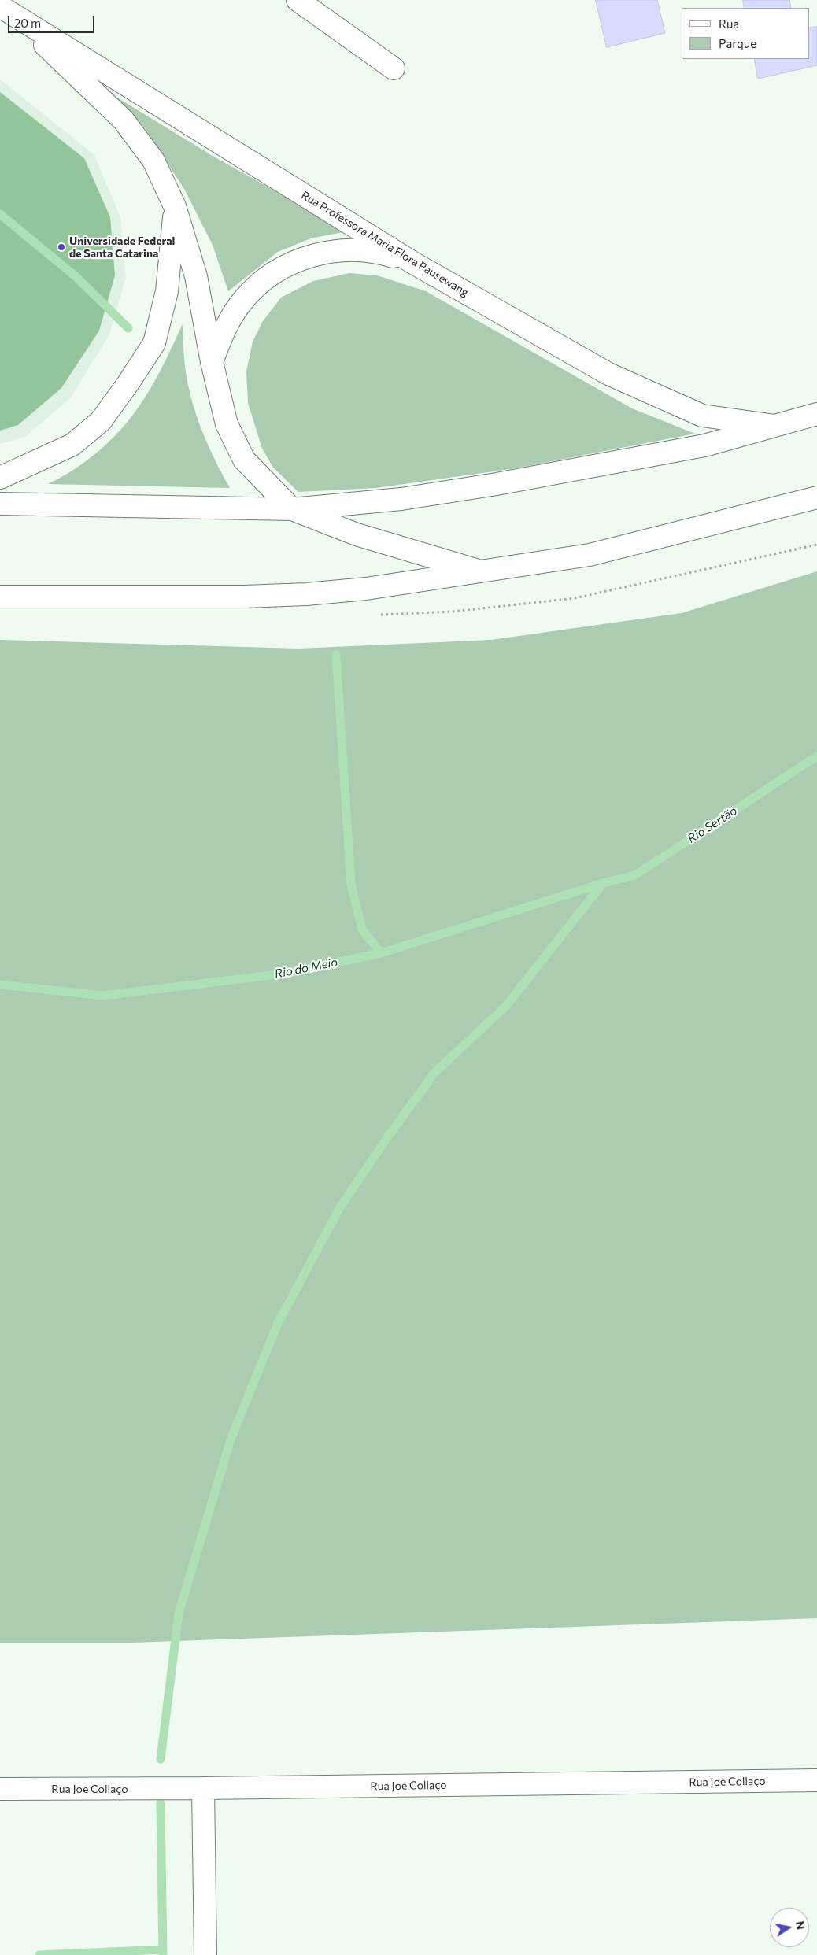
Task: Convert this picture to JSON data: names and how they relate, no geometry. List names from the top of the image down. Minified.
{"streets":{"main road":["Rua Professora Maria Flora Pausewang","Rua Joe Collaço"]},"water":["Rio Sertão","Rio do Meio"],"places":["Universidade Federal de Santa Catarina"],"legend":["Rua","Parque"],"scale_bar":"20 m","north":"right"}
